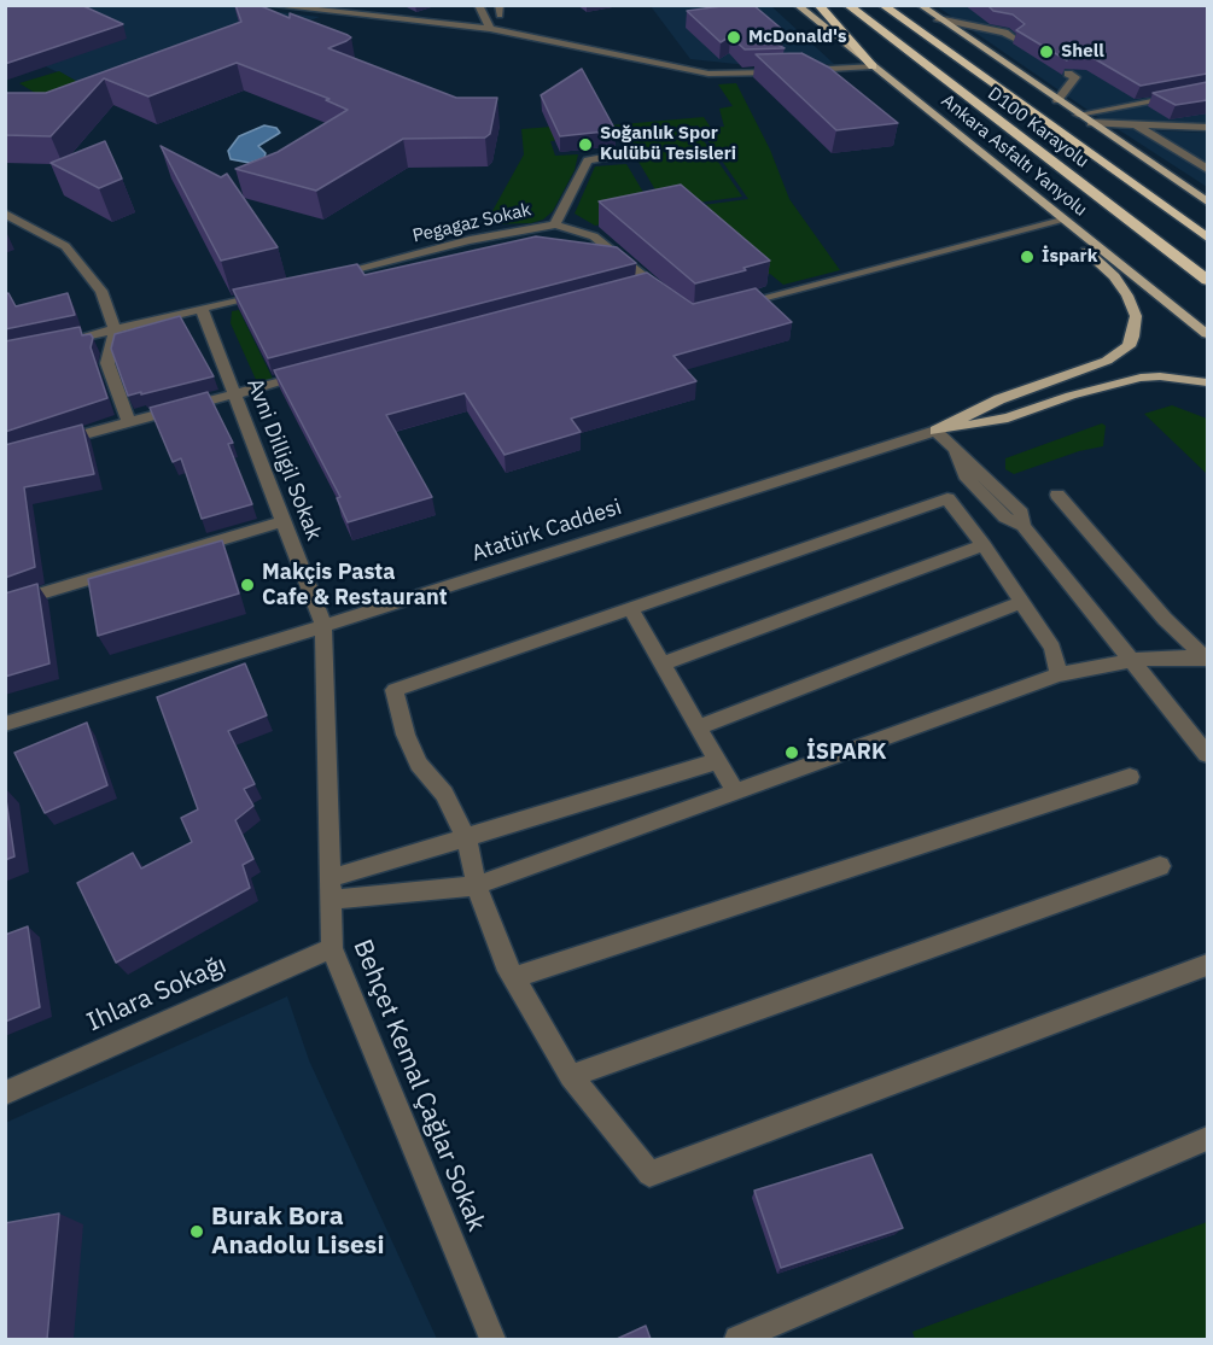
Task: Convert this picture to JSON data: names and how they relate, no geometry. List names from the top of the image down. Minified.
{"streets":{"highway":["D100 Karayolu"],"main road":["Ankara Asfaltı Yanyolu"],"street":["Pegagaz Sokak","Avni Dilligil Sokak","Atatürk Caddesi","Ihlara Sokağı","Behçet Kemal Çağlar Sokak"]},"crossings":[["Avni Dilligil Sokak","Atatürk Caddesi"],["Avni Dilligil Sokak","Behçet Kemal Çağlar Sokak"],["Atatürk Caddesi","Behçet Kemal Çağlar Sokak"],["Ihlara Sokağı","Behçet Kemal Çağlar Sokak"]],"places":["McDonald's","Shell","Soğanlık Spor Kulübü Tesisleri","İspark","Makçis Pasta Cafe & Restaurant","İSPARK","Burak Bora Anadolu Lisesi"]}
